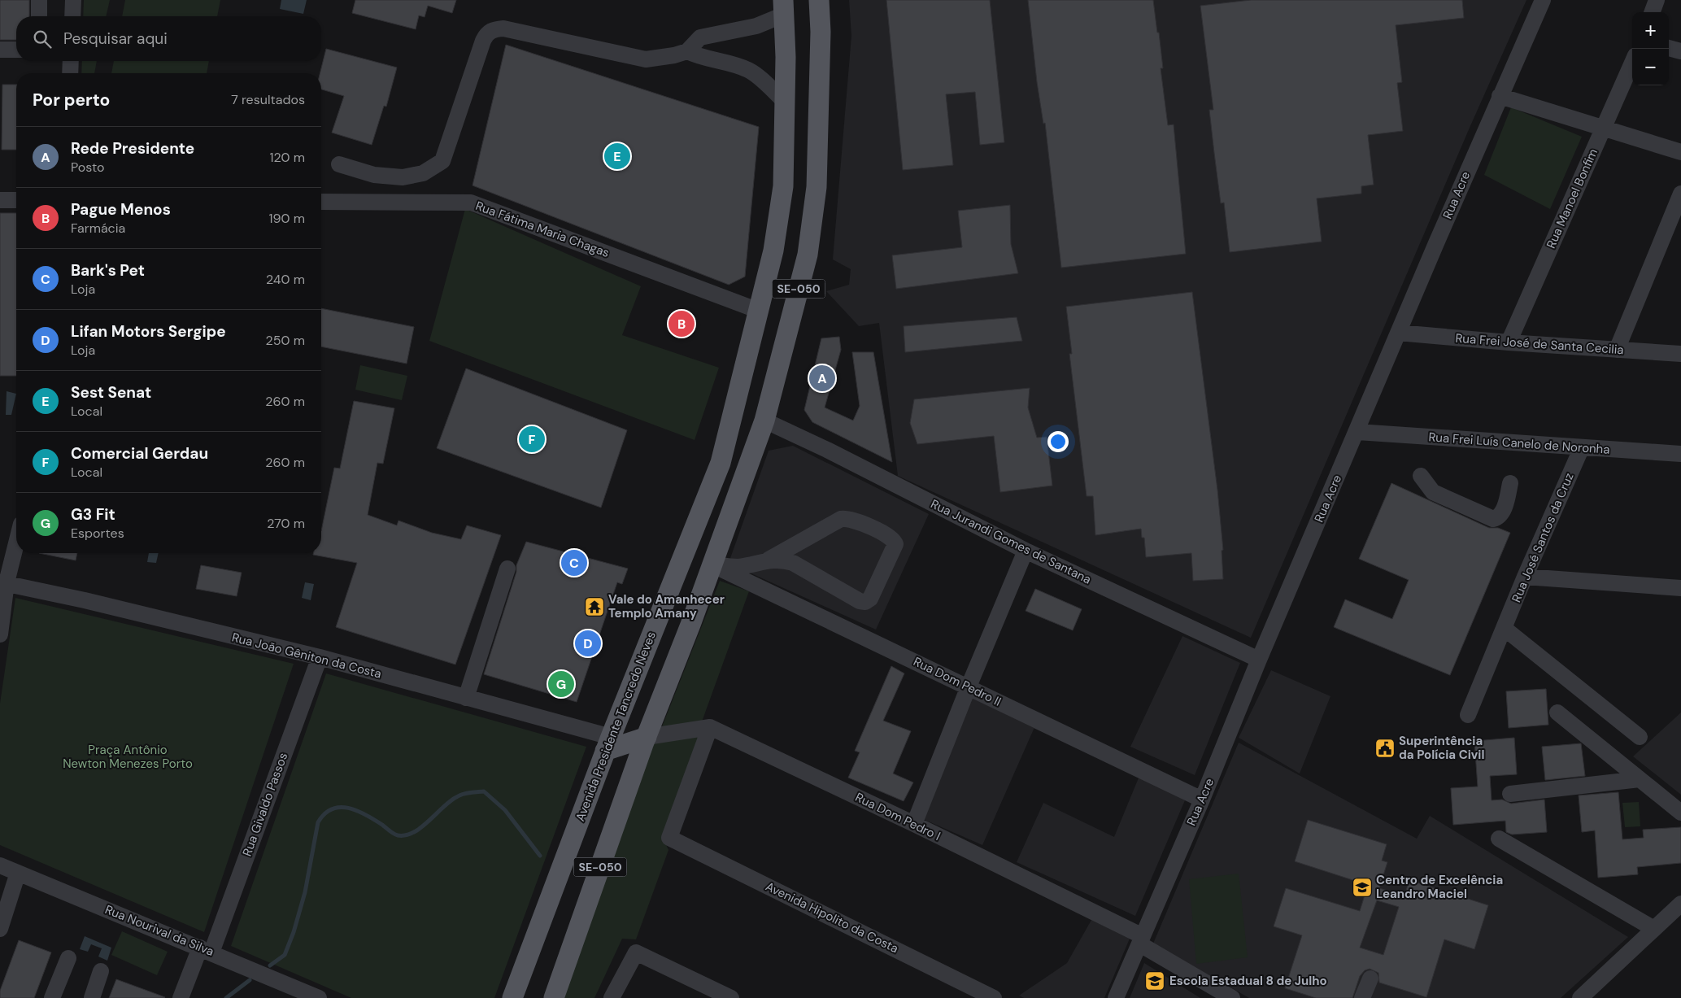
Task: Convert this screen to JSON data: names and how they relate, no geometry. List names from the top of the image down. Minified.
{"streets":{"main road":["SE-050","Avenida Presidente Tancredo Neves"],"street":["Rua Acre","Rua Manoel Bonfim","Rua Fátima Maria Chagas","Rua Frei José de Santa Cecilia","Rua Frei Luís Canelo de Noronha","Rua José Santos da Cruz","Rua Jurandi Gomes de Santana","Rua João Gêniton da Costa","Rua Dom Pedro II","Rua Givaldo Passos","Rua Dom Pedro I","Avenida Hipolito da Costa","Rua Nourival da Silva"]},"crossings":[["Rua Acre","Rua Frei José de Santa Cecilia"],["Rua Acre","Rua Frei Luís Canelo de Noronha"],["Rua Acre","Rua Jurandi Gomes de Santana"],["Rua Acre","Rua Dom Pedro II"],["Rua Acre","Rua Dom Pedro I"],["Rua Manoel Bonfim","Rua Frei José de Santa Cecilia"],["Rua Fátima Maria Chagas","Avenida Presidente Tancredo Neves"],["SE-050","Rua Jurandi Gomes de Santana"],["SE-050","Rua Dom Pedro II"],["Rua Frei Luís Canelo de Noronha","Rua José Santos da Cruz"],["Rua João Gêniton da Costa","Avenida Presidente Tancredo Neves"],["Rua João Gêniton da Costa","Rua Givaldo Passos"],["Rua Givaldo Passos","Rua Nourival da Silva"],["Rua Dom Pedro I","Avenida Hipolito da Costa"]],"parks":["Praça Antônio Newton Menezes Porto"],"places":{"temple":["Vale do Amanhecer Templo Amany"],"public building":["Superintência da Polícia Civil"],"school or university":["Centro de Excelência Leandro Maciel","Escola Estadual 8 de Julho"]},"page":{"map_buttons":["+","−"],"search":"Pesquisar aqui","heading":["Por perto","7 resultados"],"list":[{"mark":"A","name":"Rede Presidente","note":"Posto","value":"120 m"},{"mark":"B","name":"Pague Menos","note":"Farmácia","value":"190 m"},{"mark":"C","name":"Bark's Pet","note":"Loja","value":"240 m"},{"mark":"D","name":"Lifan Motors Sergipe","note":"Loja","value":"250 m"},{"mark":"E","name":"Sest Senat","note":"Local","value":"260 m"},{"mark":"F","name":"Comercial Gerdau","note":"Local","value":"260 m"},{"mark":"G","name":"G3 Fit","note":"Esportes","value":"270 m"}],"pins":["E","B","A","F","C","D","G"]}}
